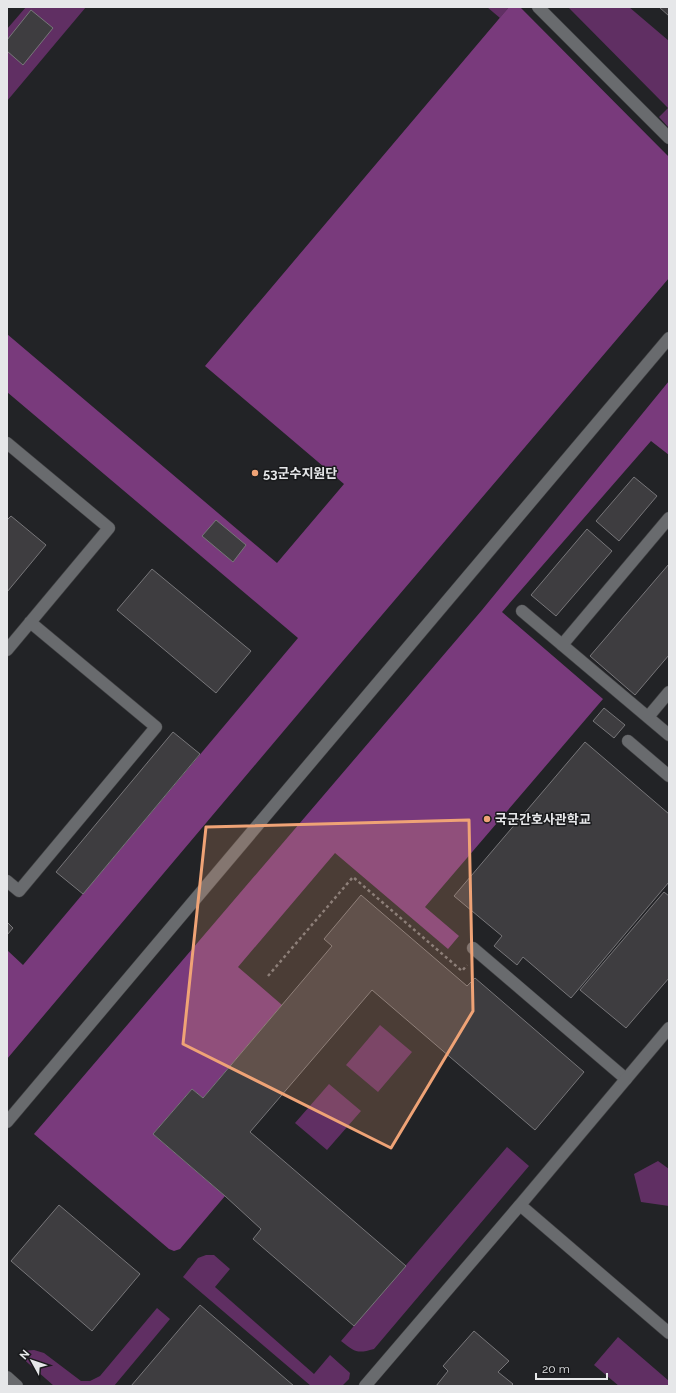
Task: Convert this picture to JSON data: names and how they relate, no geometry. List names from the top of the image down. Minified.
{"places":["53군수지원단","국군간호사관학교"],"scale_bar":"20 m","north":"top left"}
